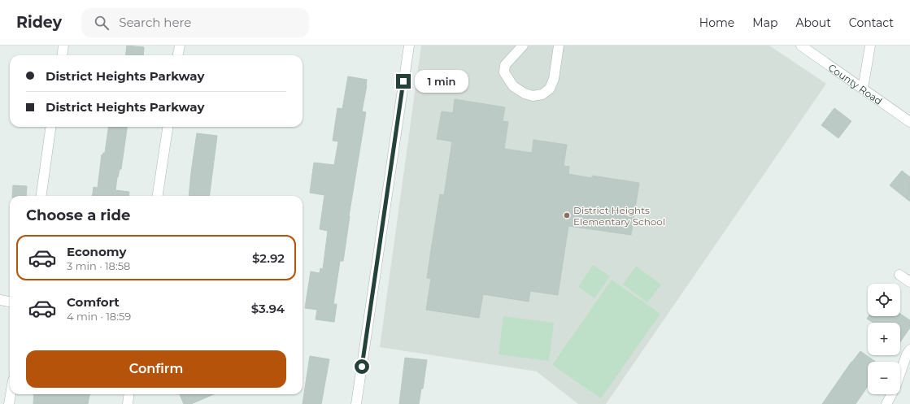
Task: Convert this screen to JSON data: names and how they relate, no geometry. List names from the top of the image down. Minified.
{"streets":{"street":["County Road"]},"places":["District Heights Elementary School"],"page":{"header":"Ridey","search":"Search here","nav":["Home","Map","About","Contact"],"banner":["District Heights Parkway","District Heights Parkway"],"bubble":"1 min","heading":"Choose a ride","list":[{"name":"Economy","note":"3 min · 18:58","value":"$2.92"},{"name":"Comfort","note":"4 min · 18:59","value":"$3.94"}],"map_buttons":["+","−"],"buttons":"Confirm"}}
